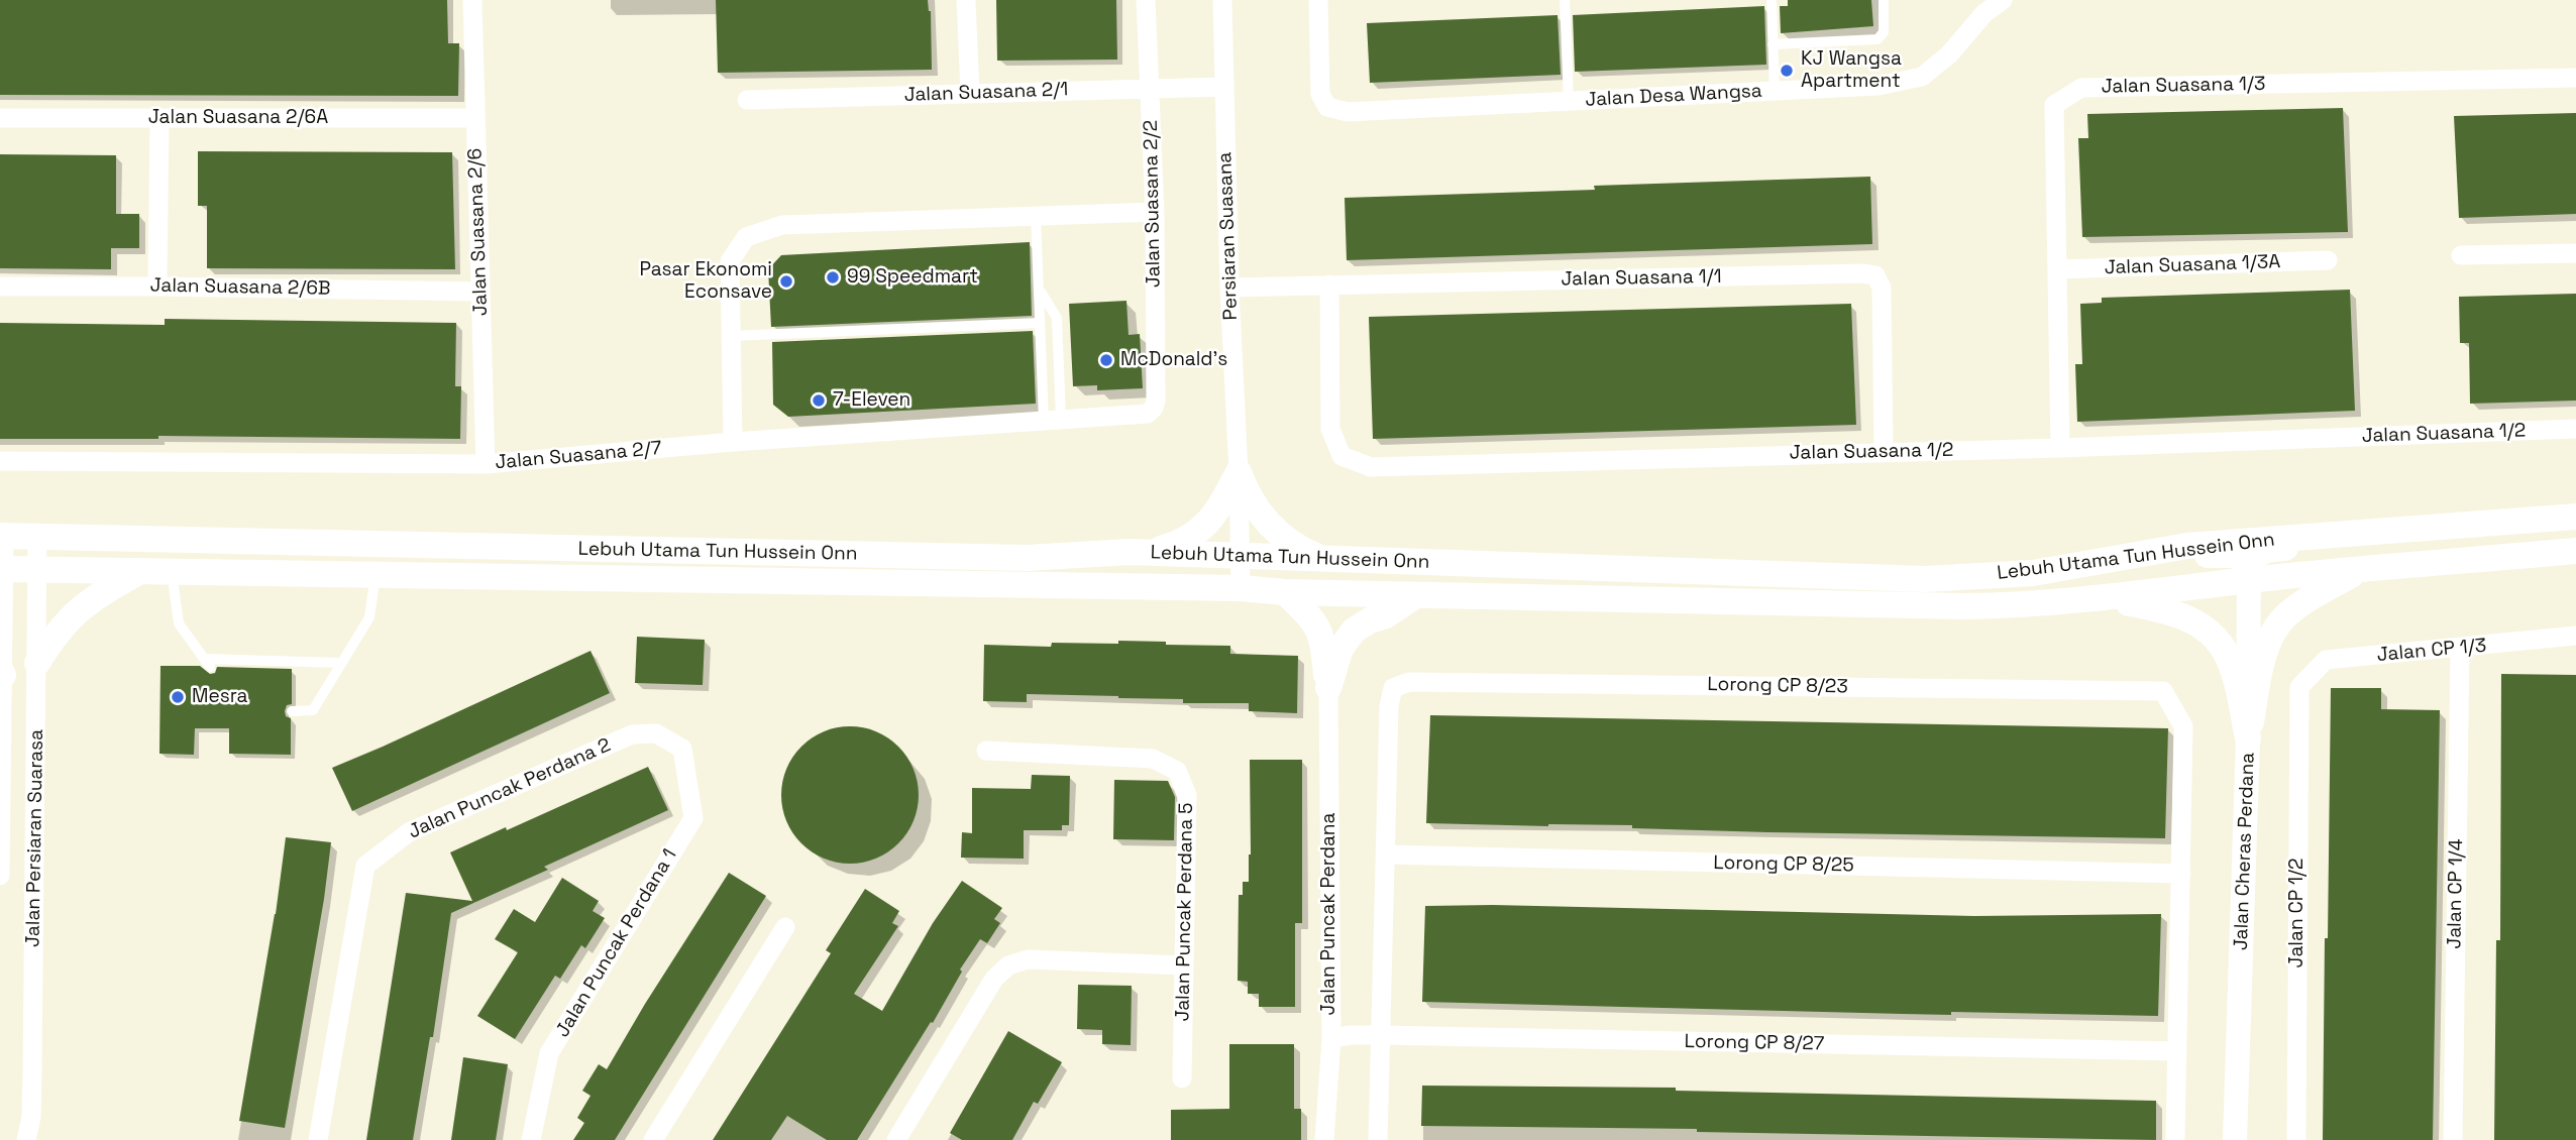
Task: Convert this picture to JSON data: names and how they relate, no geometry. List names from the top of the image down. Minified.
{"streets":{"main road":["Lebuh Utama Tun Hussein Onn"],"street":["Jalan Suasana 1/3","Jalan Suasana 2/1","Jalan Desa Wangsa","Jalan Suasana 2/6A","Jalan Suasana 2/2","Jalan Suasana 2/6","Persiaran Suasana","Jalan Suasana 1/3A","Jalan Suasana 1/1","Jalan Suasana 2/6B","Jalan Suasana 1/2","Jalan Suasana 2/7","Jalan CP 1/3","Lorong CP 8/23","Jalan Puncak Perdana 2","Jalan Persiaran Suarasa","Jalan Cheras Perdana","Lorong CP 8/25","Jalan CP 1/4","Jalan Puncak Perdana 5","Jalan CP 1/2","Jalan Puncak Perdana","Jalan Puncak Perdana 1","Lorong CP 8/27"]},"crossings":[["Jalan Suasana 1/3","Jalan Suasana 1/3A"],["Jalan Suasana 1/3","Jalan Suasana 1/2"],["Jalan Suasana 2/1","Jalan Suasana 2/2"],["Jalan Suasana 2/1","Persiaran Suasana"],["Jalan Suasana 2/6A","Jalan Suasana 2/6"],["Jalan Suasana 2/2","Jalan Suasana 2/7"],["Jalan Suasana 2/6","Jalan Suasana 2/6B"],["Jalan Suasana 2/6","Jalan Suasana 2/7"],["Persiaran Suasana","Jalan Suasana 1/1"],["Persiaran Suasana","Lebuh Utama Tun Hussein Onn"],["Jalan Suasana 1/1","Jalan Suasana 1/2"],["Lebuh Utama Tun Hussein Onn","Jalan Persiaran Suarasa"],["Lebuh Utama Tun Hussein Onn","Jalan Cheras Perdana"],["Jalan CP 1/3","Jalan CP 1/4"],["Jalan CP 1/3","Jalan CP 1/2"],["Lorong CP 8/23","Lorong CP 8/25"],["Jalan Puncak Perdana 2","Jalan Puncak Perdana 1"],["Jalan Puncak Perdana","Lorong CP 8/27"]],"places":["KJ Wangsa Apartment","99 Speedmart","Pasar Ekonomi Econsave","McDonald's","7-Eleven","Mesra"]}
